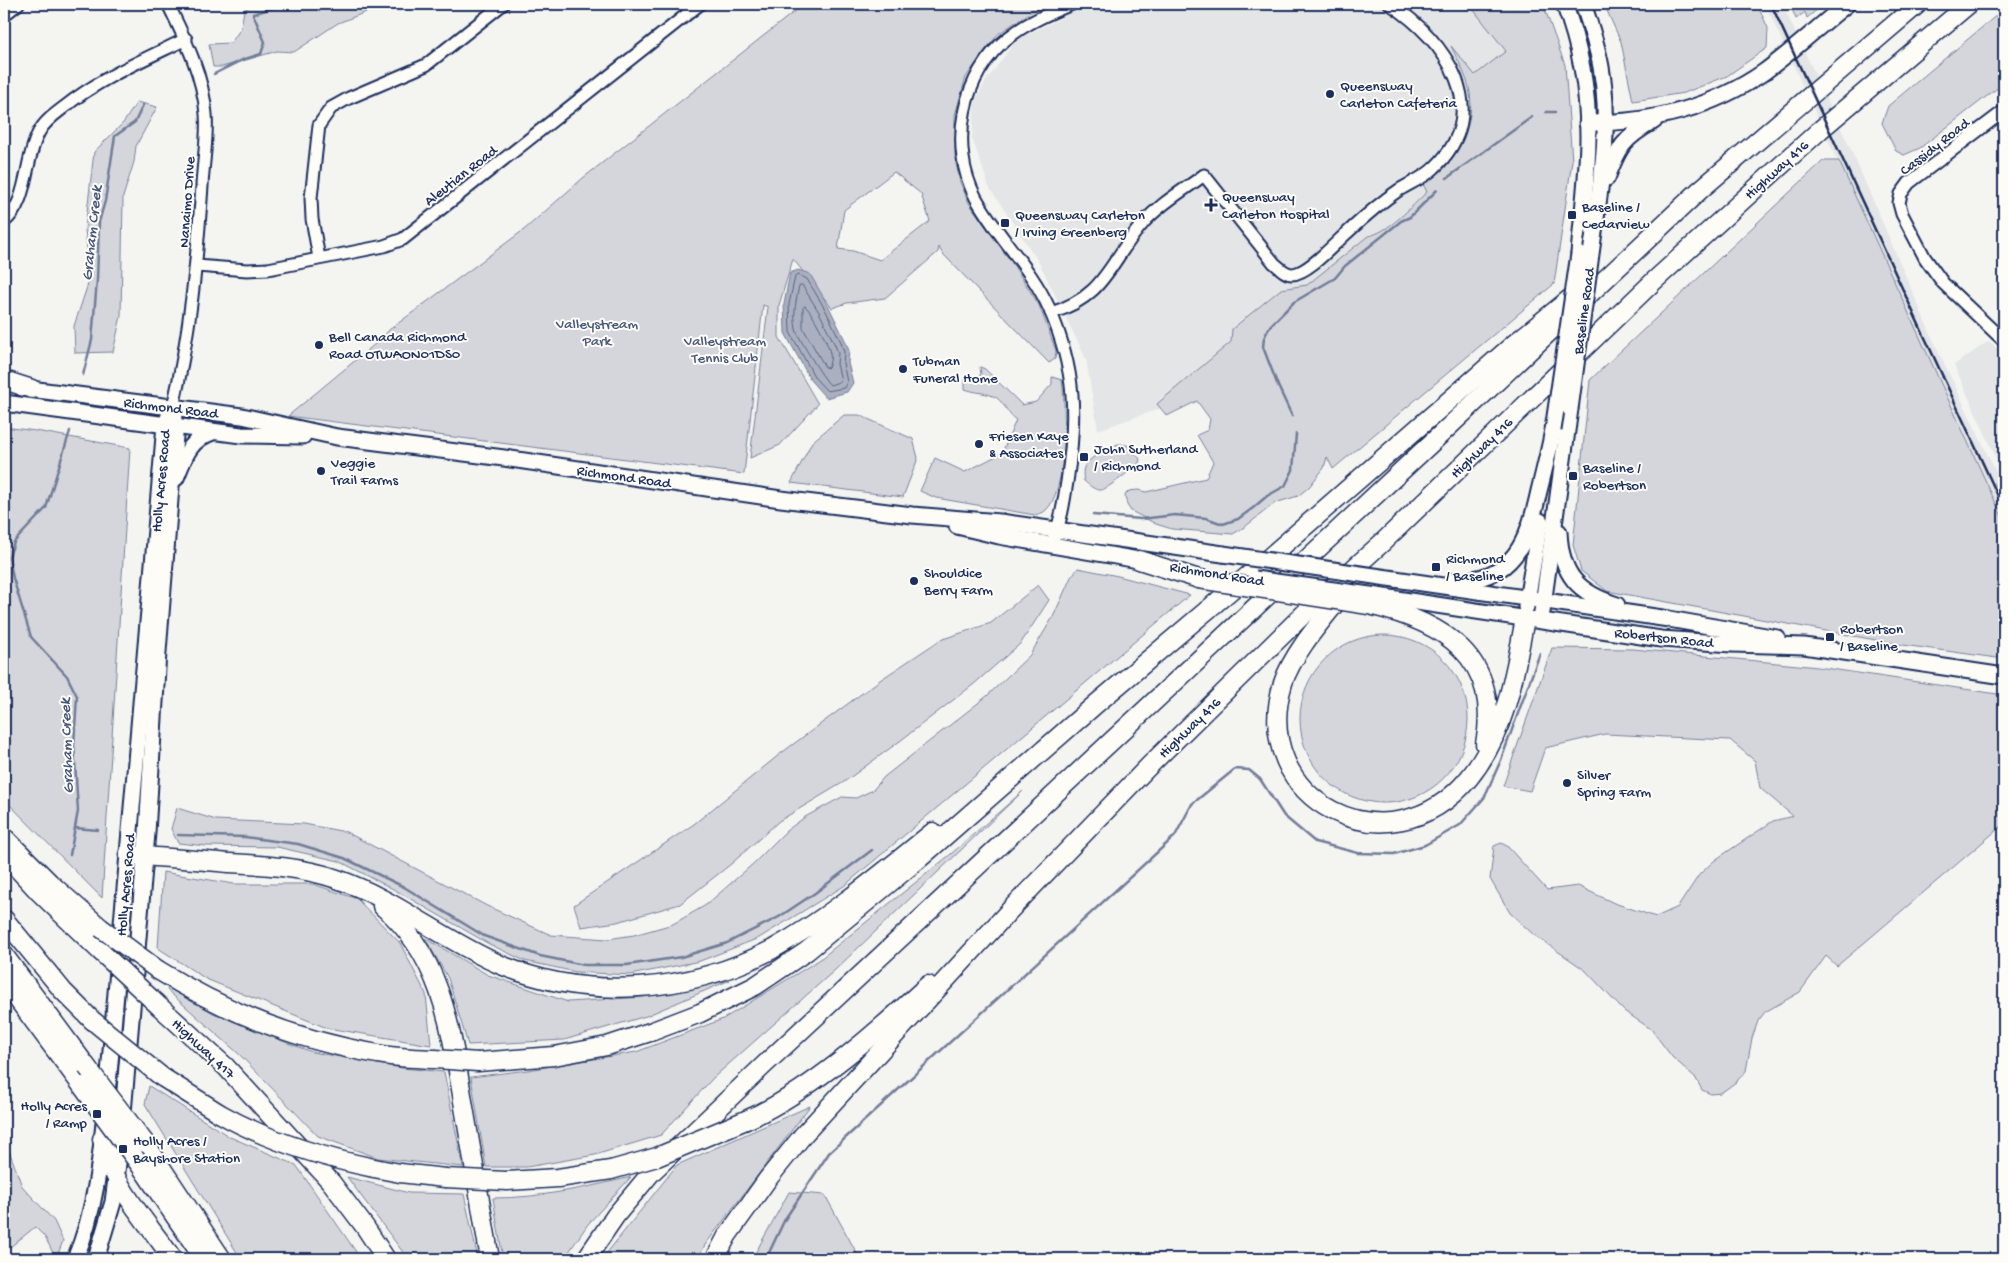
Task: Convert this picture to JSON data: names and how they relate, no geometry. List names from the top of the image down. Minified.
{"streets":{"highway":["Highway 416","Highway 417"],"main road":["Baseline Road","Richmond Road","Holly Acres Road","Robertson Road"],"street":["Cassidy Road","Aleutian Road","Nanaimo Drive"]},"crossings":[["Aleutian Road","Nanaimo Drive"],["Nanaimo Drive","Richmond Road"],["Nanaimo Drive","Holly Acres Road"],["Baseline Road","Richmond Road"],["Baseline Road","Robertson Road"],["Richmond Road","Holly Acres Road"],["Richmond Road","Robertson Road"]],"water":["Graham Creek"],"parks":["Valleystream Park","Valleystream Tennis Club"],"places":{"other":["Queensway Carleton Cafeteria","Bell Canada Richmond Road OTWAON01DS0","Tubman Funeral Home","Friesen Kaye & Associates","Veggie Trail Farms","Shouldice Berry Farm","Silver Spring Farm"],"health":["Queensway Carleton Hospital"],"transit":["Baseline / Cedarview","Queensway Carleton / Irving Greenberg","John Sutherland / Richmond","Baseline / Robertson","Richmond / Baseline","Robertson / Baseline","Holly Acres / Ramp","Holly Acres / Bayshore Station"]}}
